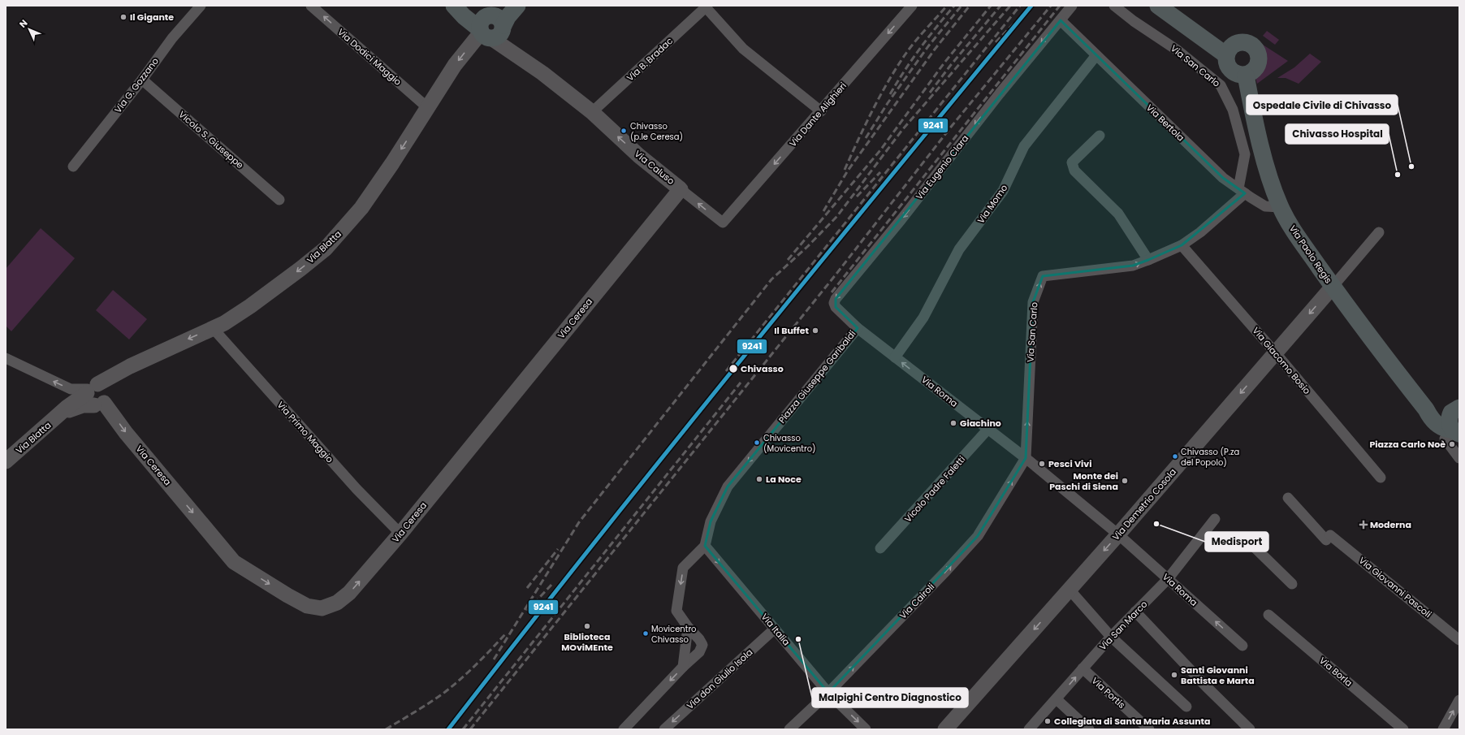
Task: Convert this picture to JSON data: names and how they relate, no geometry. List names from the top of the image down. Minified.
{"streets":{"main road":["Via Caluso","Via Paolo Regis"],"street":["Via Dodici Maggio","Via B. Bradac","Via San Carlo","Via G. Gozzano","Via Dante Alighieri","Via Bertola","Vicolo S. Giuseppe","Via Eugenio Clara","Via Momo","Via Blatta","Via Ceresa","Via Giacomo Bosio","Piazza Giuseppe Garibaldi","Via Roma","Via Primo Maggio","Vicolo Padre Faletti","Via Demetrio Cosola","Via Giovanni Pascoli","Via Cairoli","Via San Marco","Via Italia","Via Borla","Via don Giulio Isola","Via Portis"]},"crossings":[["Via Dodici Maggio","Via Blatta"],["Via B. Bradac","Via Caluso"],["Via San Carlo","Via Bertola"],["Via San Carlo","Via Giacomo Bosio"],["Via San Carlo","Via Roma"],["Via San Carlo","Via Cairoli"],["Via G. Gozzano","Vicolo S. Giuseppe"],["Via Dante Alighieri","Via Caluso"],["Via Bertola","Via Eugenio Clara"],["Via Bertola","Via Momo"],["Via Bertola","Via Paolo Regis"],["Via Caluso","Via Blatta"],["Via Caluso","Via Ceresa"],["Via Eugenio Clara","Piazza Giuseppe Garibaldi"],["Via Eugenio Clara","Via Roma"],["Via Momo","Via Roma"],["Via Blatta","Via Ceresa"],["Via Blatta","Via Primo Maggio"],["Via Paolo Regis","Via Demetrio Cosola"],["Via Ceresa","Via Primo Maggio"],["Via Giacomo Bosio","Via Demetrio Cosola"],["Piazza Giuseppe Garibaldi","Via Roma"],["Piazza Giuseppe Garibaldi","Via Italia"],["Via Roma","Vicolo Padre Faletti"],["Via Roma","Via Demetrio Cosola"],["Via Roma","Via Cairoli"],["Via Roma","Via San Marco"],["Via Cairoli","Via Italia"],["Via San Marco","Via Portis"],["Via Italia","Via don Giulio Isola"]],"one_way":["Via Dodici Maggio","Via San Carlo","Via Dante Alighieri","Via Caluso","Via Eugenio Clara","Via Blatta","Piazza Giuseppe Garibaldi","Via Demetrio Cosola","Via Cairoli","Via Italia"],"places":{"other":["Il Gigante","Chivasso (p.le Ceresa)","Ospedale Civile di Chivasso","Chivasso Hospital","Il Buffet","Chivasso","Giachino","Chivasso (Movicentro)","Piazza Carlo Noè","Chivasso (P.za del Popolo)","Pesci Vivi","La Noce","Monte dei Paschi di Siena","Medisport","Biblioteca MOviMEnte","Movicentro Chivasso","Malpighi Centro Diagnostico","Santi Giovanni Battista e Marta","Collegiata di Santa Maria Assunta"],"health":["Moderna"]},"lines":["transit line 9241"],"north":"top left"}
